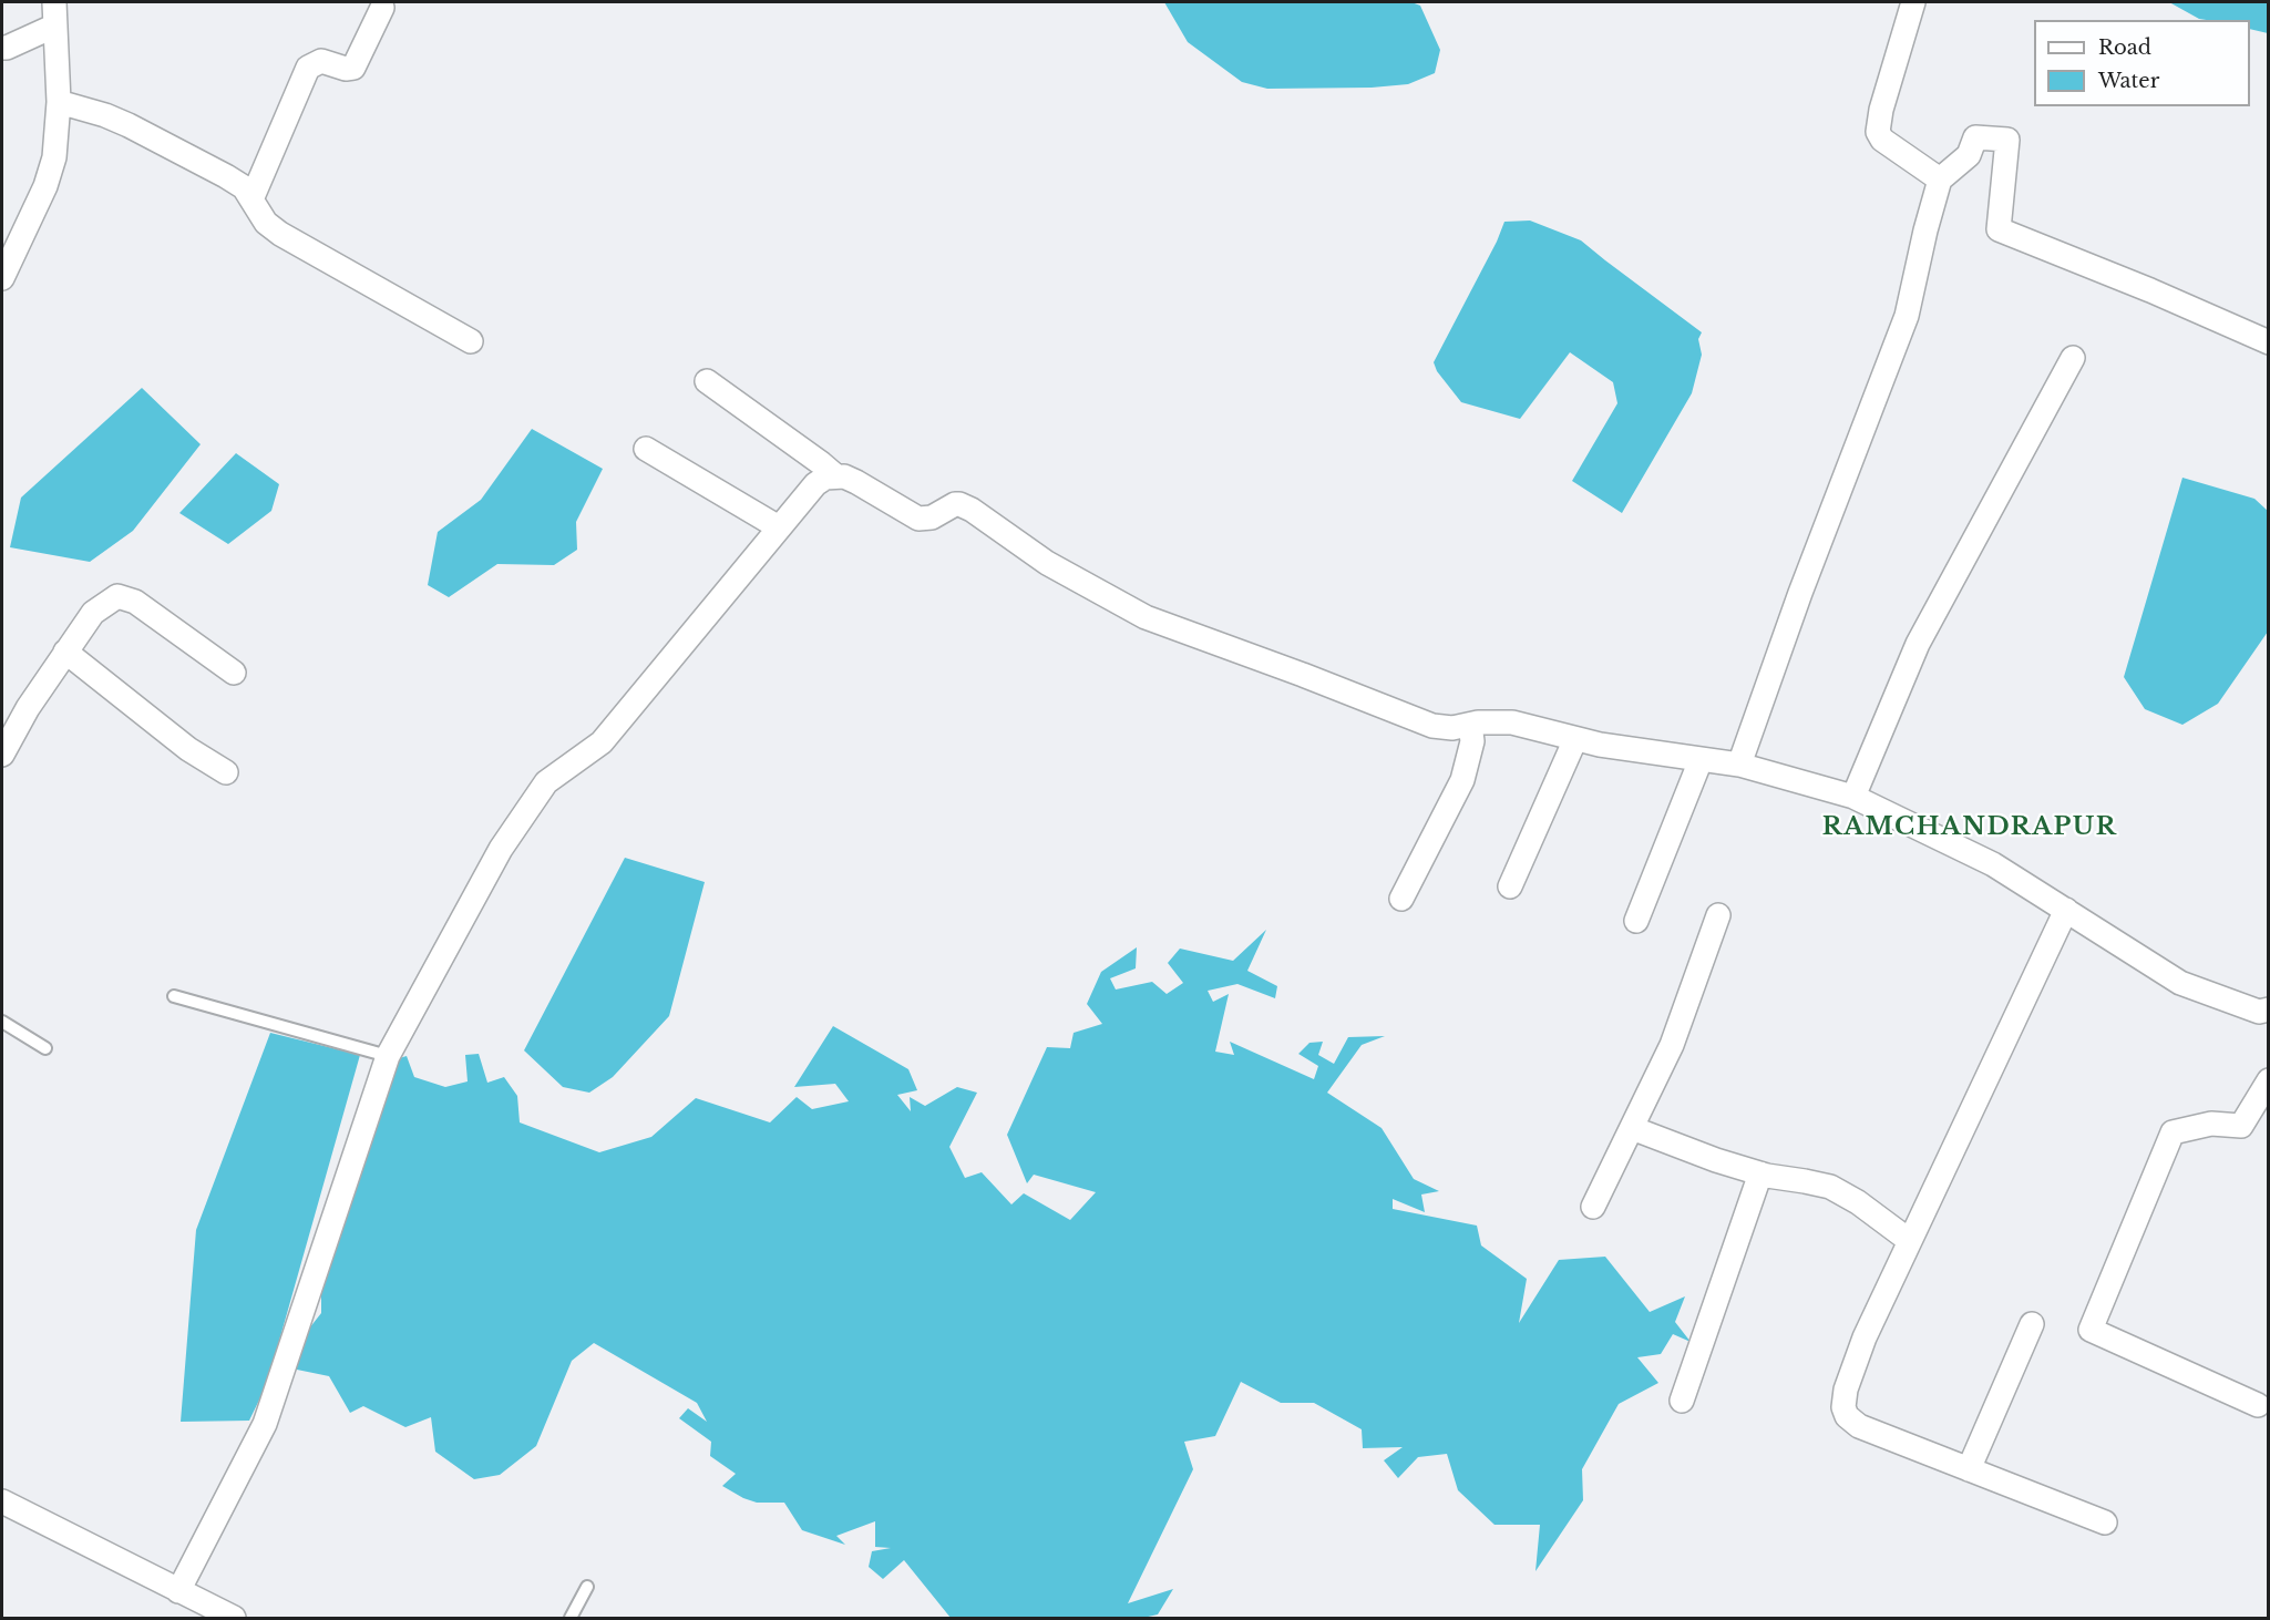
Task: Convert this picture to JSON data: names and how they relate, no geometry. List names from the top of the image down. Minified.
{"districts":["RAMCHANDRAPUR"],"legend":["Road","Water"]}
